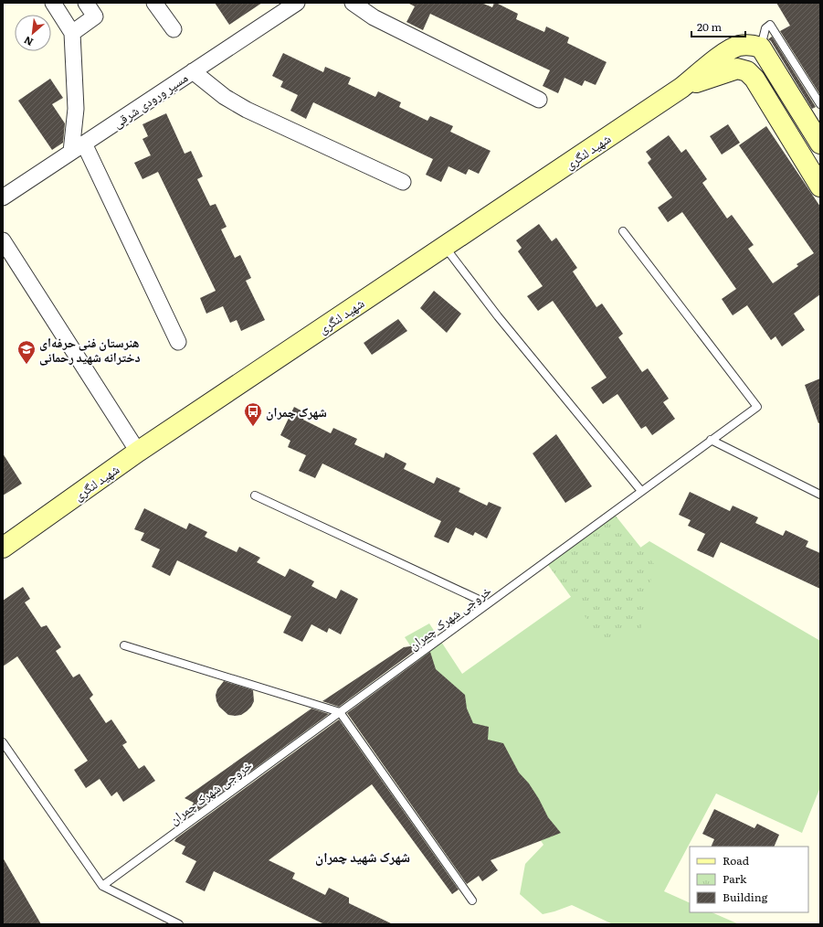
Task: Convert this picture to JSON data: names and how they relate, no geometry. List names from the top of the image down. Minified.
{"streets":{"main road":["شهید لنگری"],"street":["مسیر ورودی شرقی"],"lane":["خروجی شهرک چمران"]},"districts":["شهرک شهید چمران"],"places":{"school or university":["هنرستان فنی حرفه‌ای دخترانه شهید رحمانی"],"bus stop":["شهرک چمران"]},"legend":["Road","Park","Building"],"scale_bar":"20 m","north":"bottom left"}
